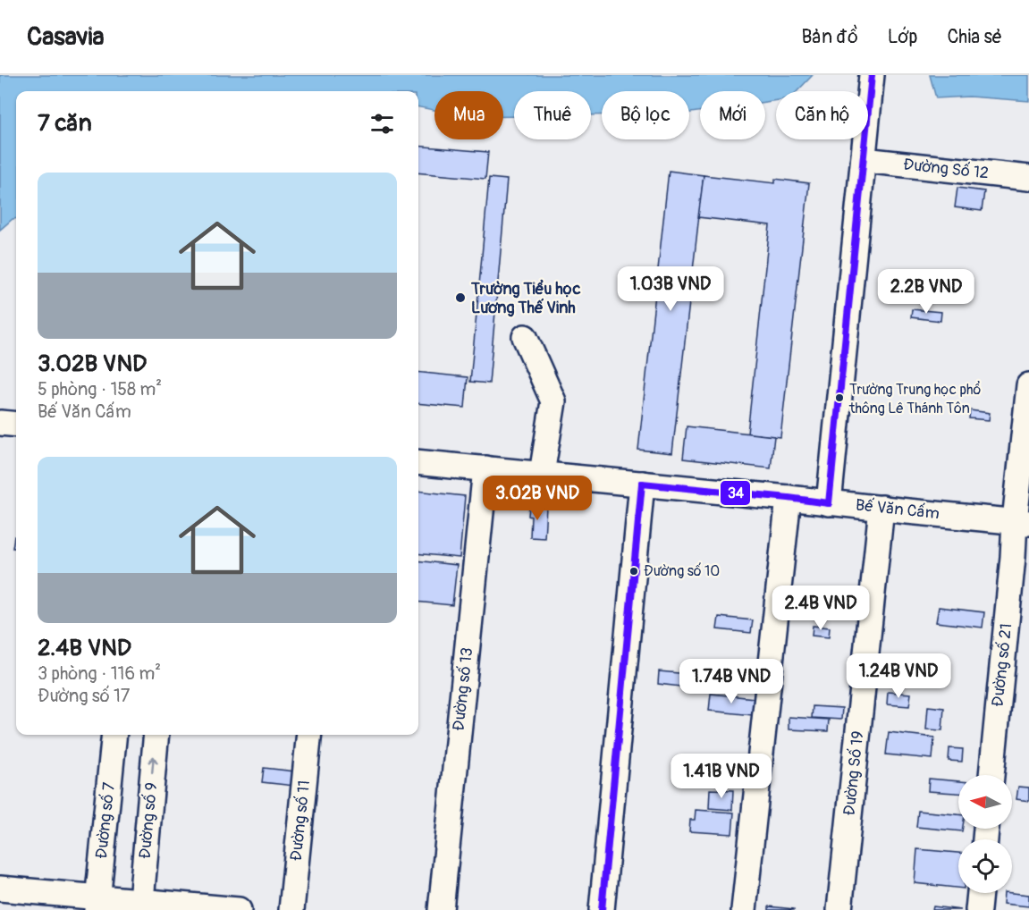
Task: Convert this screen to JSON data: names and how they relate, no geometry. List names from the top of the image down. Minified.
{"streets":{"street":["Đường Số 12","Bế Văn Cấm","Đường số 21","Đường số 13","Đường Số 19","Đường số 7","Đường số 9","Đường số 11"]},"crossings":[["Bế Văn Cấm","Đường số 21"],["Bế Văn Cấm","Đường số 13"],["Bế Văn Cấm","Đường Số 19"]],"one_way":["Đường số 9"],"places":["Trường Tiểu học Lương Thế Vinh","Trường Trung học phổ thông Lê Thánh Tôn","Đường số 10"],"lines":["transit line 34"],"north":"left","page":{"header":"Casavia","nav":["Bản đồ","Lớp","Chia sẻ"],"chip":["Mua","Thuê","Bộ lọc","Mới","Căn hộ"],"heading":"7 căn","list":[{"name":"3.02B VND","note":"5 phòng · 158 m² · Bế Văn Cấm"},{"name":"2.4B VND","note":"3 phòng · 116 m² · Đường số 17"}],"price":["1.03B VND","2.2B VND","3.02B VND","2.4B VND","1.24B VND","1.74B VND","1.41B VND"]}}
